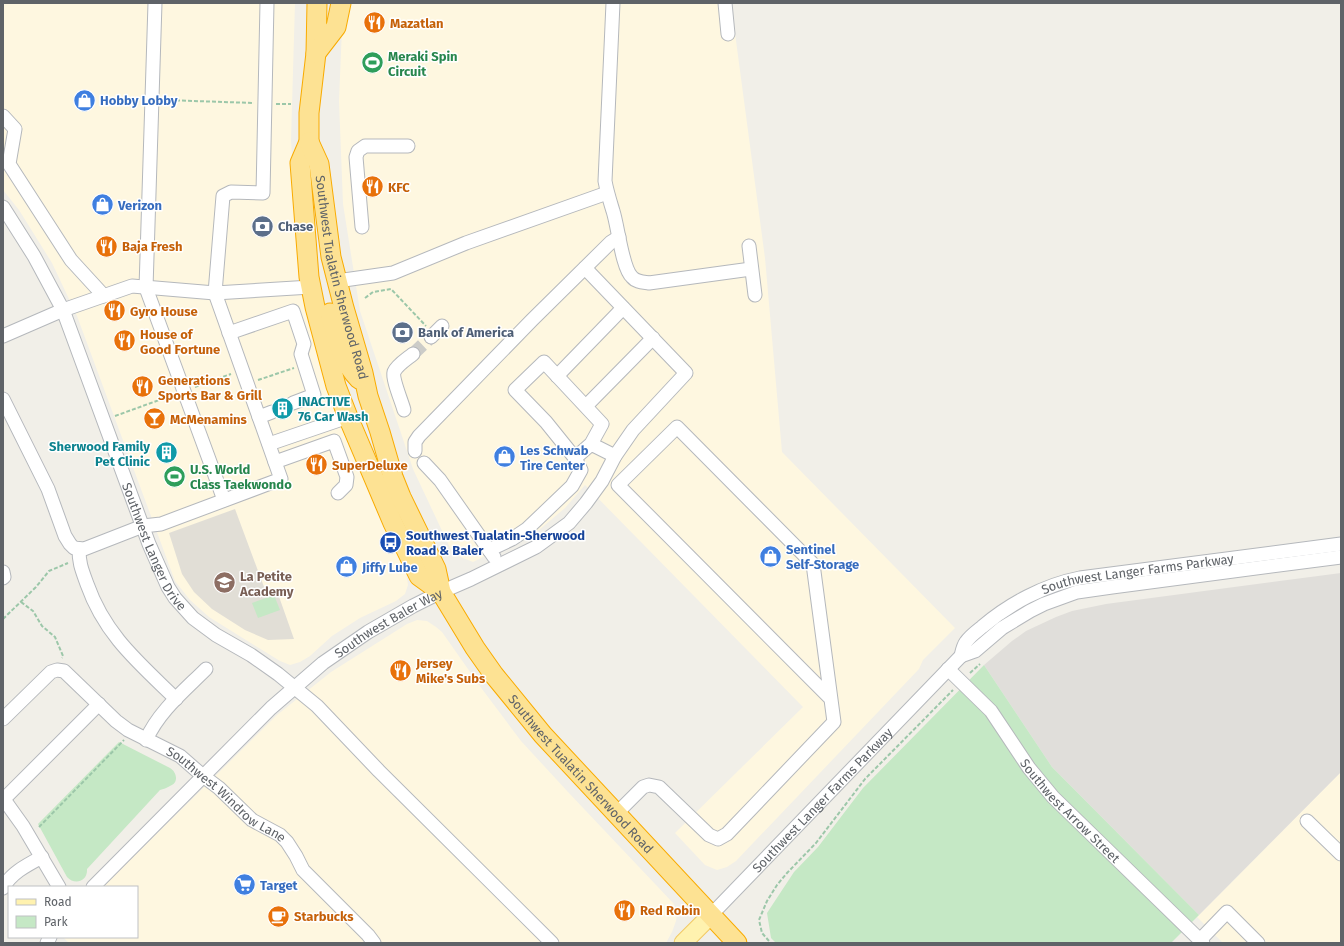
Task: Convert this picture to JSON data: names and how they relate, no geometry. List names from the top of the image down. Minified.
{"streets":{"highway":["Southwest Tualatin Sherwood Road"],"main road":["Southwest Langer Farms Parkway"],"street":["Southwest Langer Drive","Southwest Baler Way","Southwest Windrow Lane","Southwest Arrow Street"]},"crossings":[["Southwest Tualatin Sherwood Road","Southwest Langer Farms Parkway"],["Southwest Tualatin Sherwood Road","Southwest Baler Way"],["Southwest Langer Drive","Southwest Baler Way"],["Southwest Langer Farms Parkway","Southwest Arrow Street"],["Southwest Baler Way","Southwest Windrow Lane"]],"places":{"restaurant":["Mazatlan","KFC","Baja Fresh","Gyro House","House of Good Fortune","Generations Sports Bar & Grill","SuperDeluxe","Jersey Mike's Subs","Red Robin"],"sports":["Meraki Spin Circuit","U.S. World Class Taekwondo"],"shop":["Hobby Lobby","Verizon","Les Schwab Tire Center","Sentinel Self-Storage","Jiffy Lube"],"bank":["Chase","Bank of America"],"building":["INACTIVE 76 Car Wash","Sherwood Family Pet Clinic"],"bar":["McMenamins"],"bus stop":["Southwest Tualatin-Sherwood Road & Baler"],"school or university":["La Petite Academy"],"supermarket":["Target"],"cafe":["Starbucks"]},"legend":["Road","Park"]}
